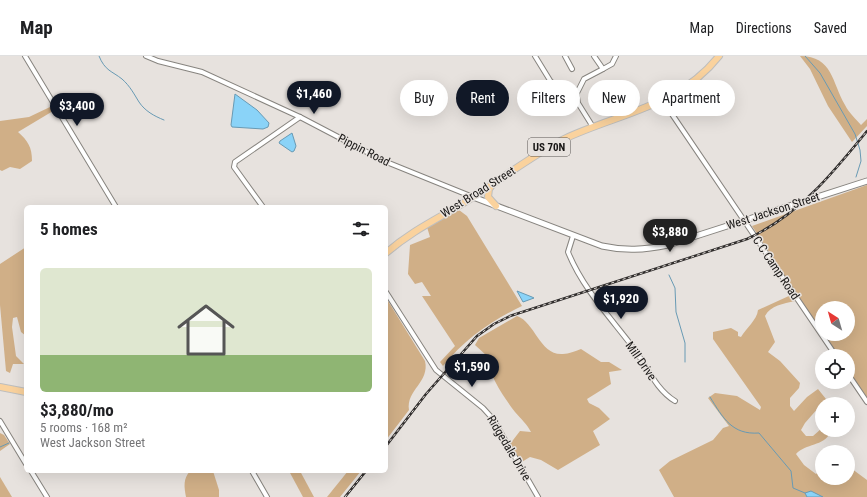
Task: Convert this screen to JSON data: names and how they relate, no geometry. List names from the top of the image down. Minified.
{"streets":{"main road":["US 70N","West Broad Street"],"street":["Pippin Road","West Jackson Street","C C Camp Road","Mill Drive","Ridgedale Drive"]},"crossings":[["Pippin Road","West Broad Street"],["Pippin Road","West Jackson Street"],["West Broad Street","West Jackson Street"],["West Jackson Street","C C Camp Road"],["West Jackson Street","Mill Drive"]],"north":"top left","page":{"header":"Map","nav":["Map","Directions","Saved"],"chip":["Buy","Rent","Filters","New","Apartment"],"price":["$1,460","$3,400","$3,880","$1,920","$1,590"],"heading":"5 homes","list":[{"name":"$3,880/mo","note":"5 rooms · 168 m² · West Jackson Street"}],"map_buttons":["+","−"]}}
